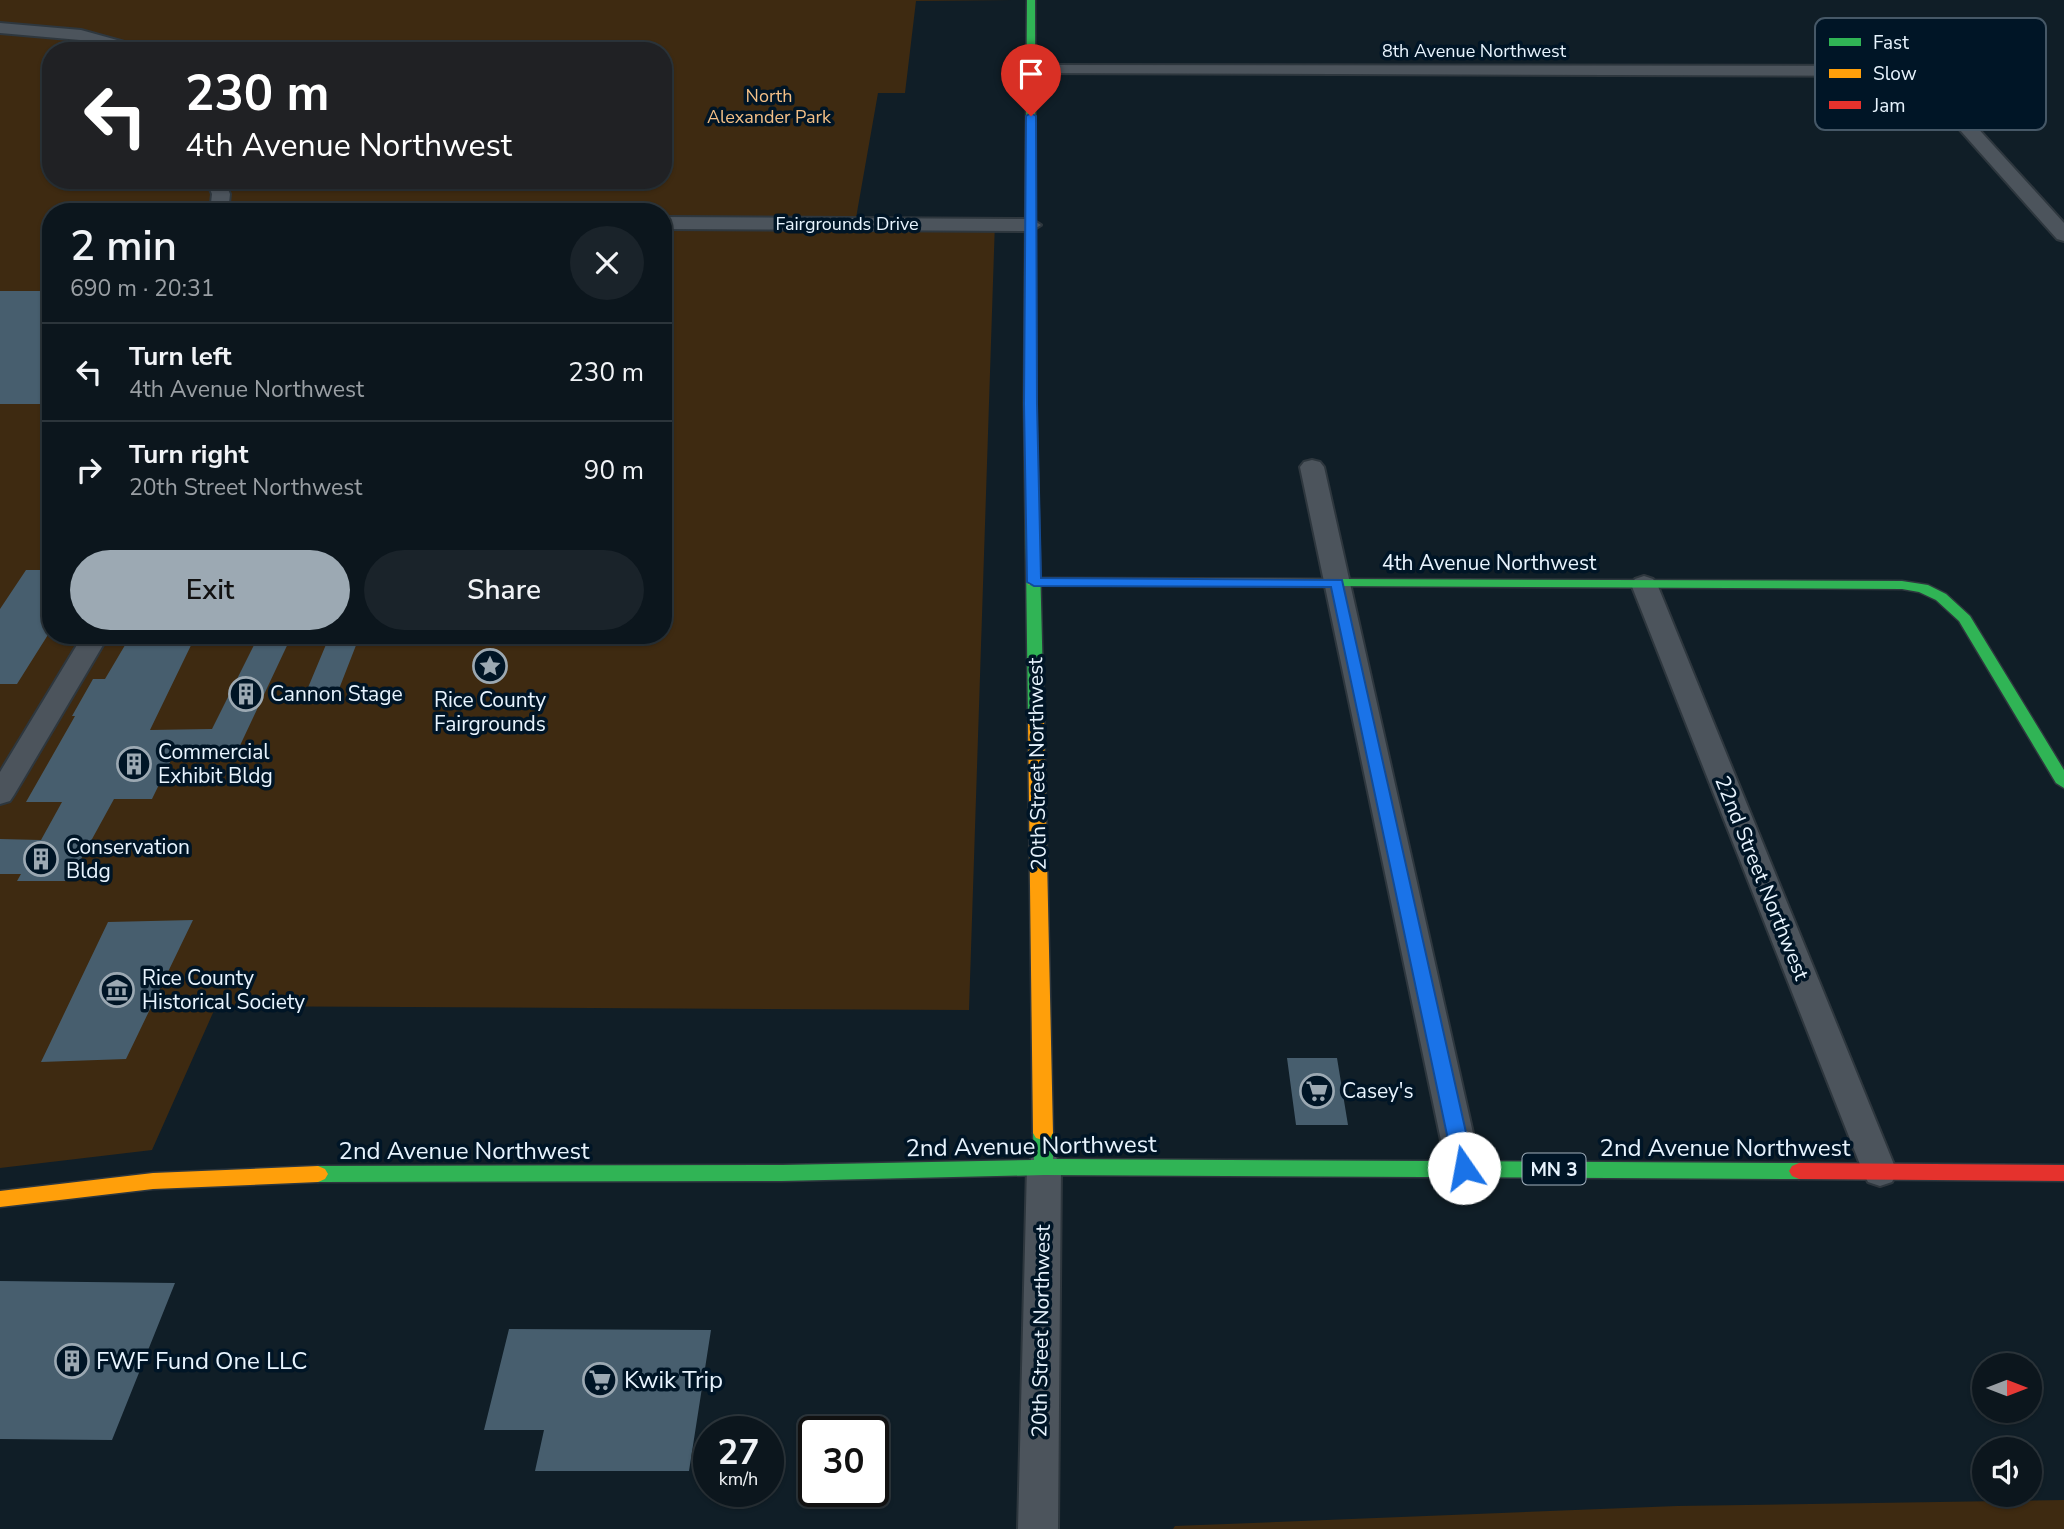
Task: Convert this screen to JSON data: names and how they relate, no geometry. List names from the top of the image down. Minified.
{"streets":{"main road":["4th Avenue Northwest","20th Street Northwest","2nd Avenue Northwest","MN 3"],"street":["8th Avenue Northwest","Fairgrounds Drive","22nd Street Northwest"]},"crossings":[["8th Avenue Northwest","20th Street Northwest"],["Fairgrounds Drive","20th Street Northwest"],["4th Avenue Northwest","20th Street Northwest"],["4th Avenue Northwest","22nd Street Northwest"],["20th Street Northwest","2nd Avenue Northwest"],["22nd Street Northwest","2nd Avenue Northwest"]],"parks":["North Alexander Park"],"places":{"place":["Rice County Fairgrounds"],"building":["Cannon Stage","Commercial Exhibit Bldg","Conservation Bldg","FWF Fund One LLC"],"museum":["Rice County Historical Society"],"supermarket":["Casey's","Kwik Trip"]},"legend":["Fast","Slow","Jam"],"north":"right","page":{"turn":["230 m","4th Avenue Northwest"],"heading":["2 min","690 m · 20:31"],"list":[{"name":"Turn left","note":"4th Avenue Northwest","value":"230 m"},{"name":"Turn right","note":"20th Street Northwest","value":"90 m"}],"buttons":["Exit","Share"],"speed":"27 km/h","limit":"30"}}
